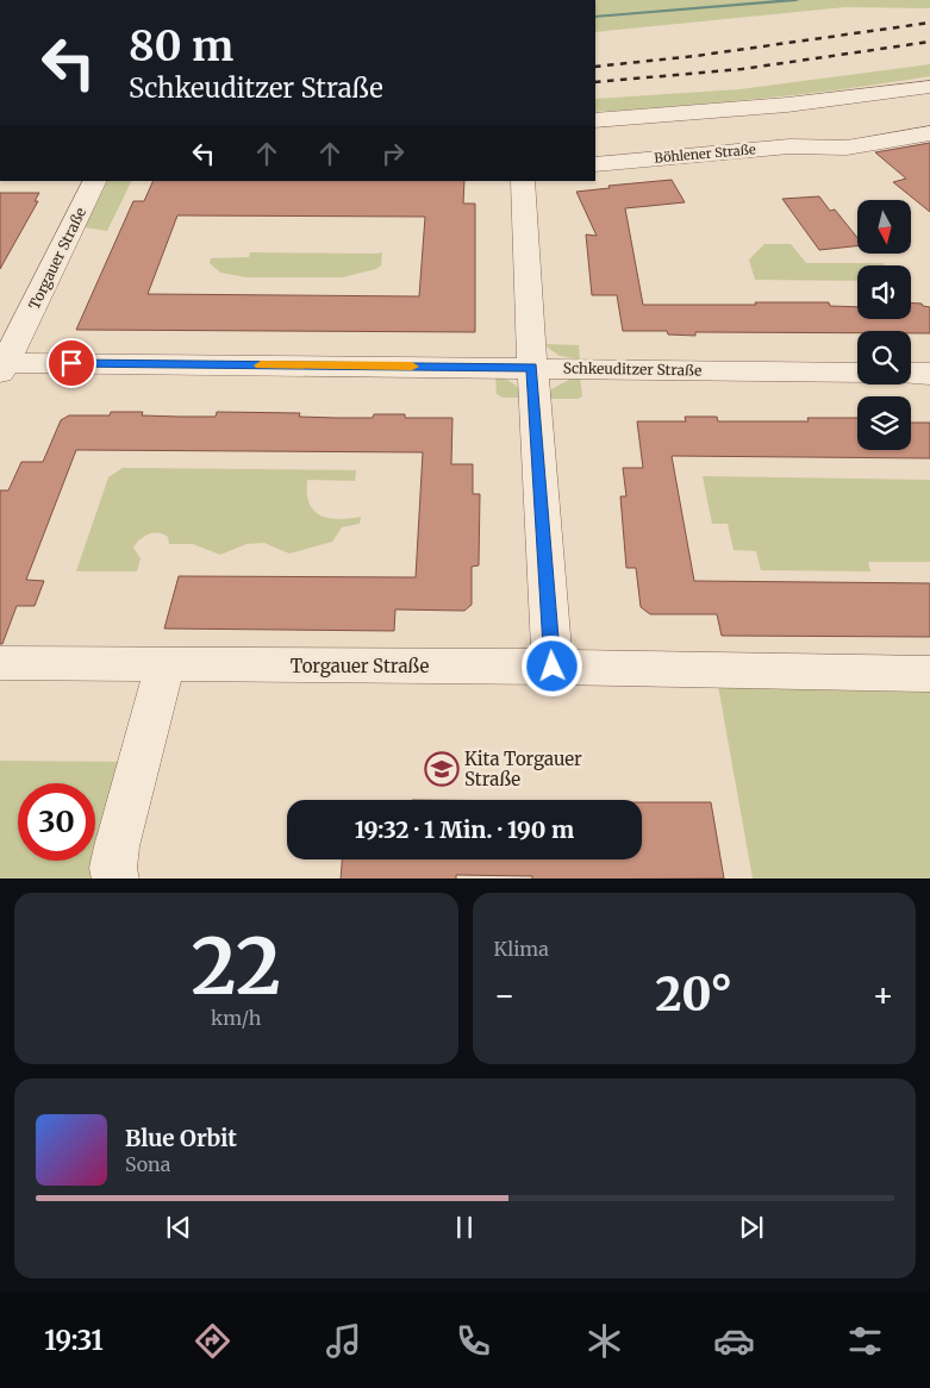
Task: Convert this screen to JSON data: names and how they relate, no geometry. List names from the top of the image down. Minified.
{"streets":{"street":["Böhlener Straße","Torgauer Straße","Schkeuditzer Straße"]},"crossings":[["Torgauer Straße","Schkeuditzer Straße"]],"places":{"school or university":["Kita Torgauer Straße"]},"north":"bottom","page":{"turn":["80 m","Schkeuditzer Straße"],"limit":"30","trip":"19:32 · 1 Min. · 190 m","tile":[["22","km/h"],"Klima"],"heat":["−","20°","+"],"song":["Blue Orbit","Sona"],"tabs":"19:31"}}
